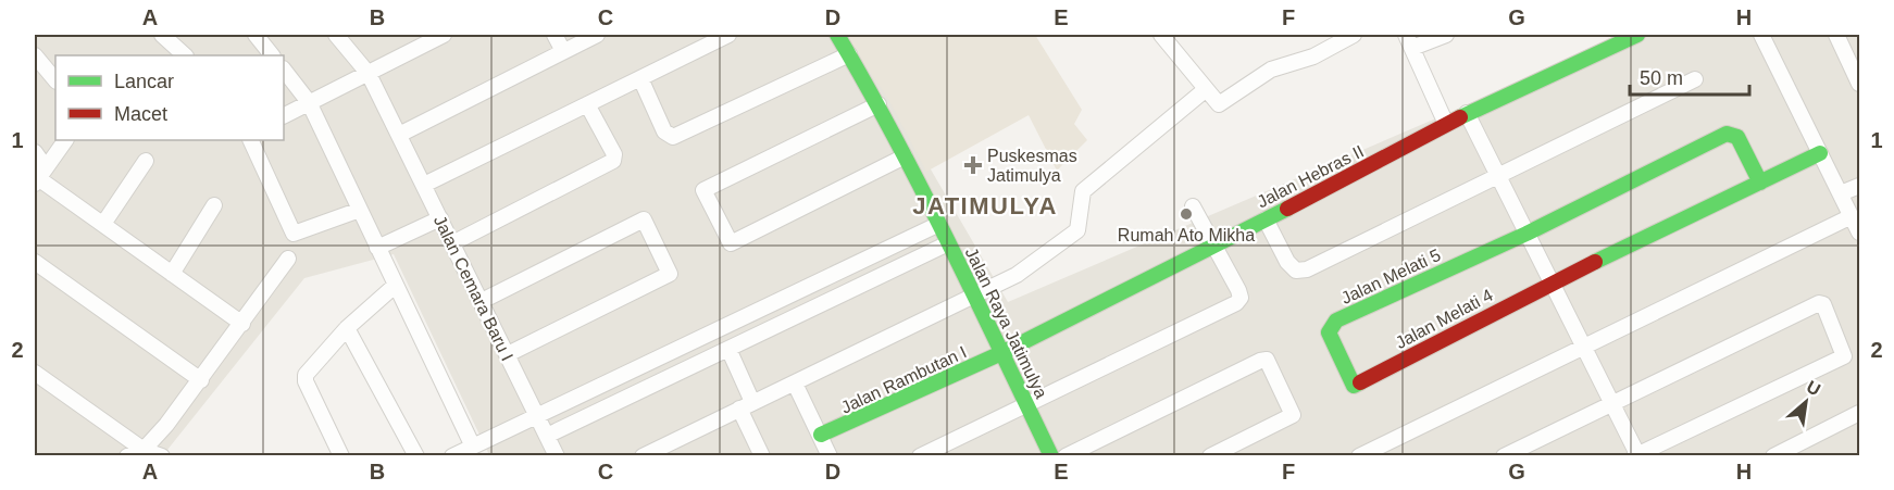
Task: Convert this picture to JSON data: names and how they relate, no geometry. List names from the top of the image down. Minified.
{"streets":{"street":["Jalan Hebras II","Jalan Melati 5","Jalan Cemara Baru I","Jalan Melati 4","Jalan Raya Jatimulya","Jalan Rambutan I"]},"crossings":[["Jalan Hebras II","Jalan Raya Jatimulya"],["Jalan Hebras II","Jalan Rambutan I"],["Jalan Melati 5","Jalan Melati 4"],["Jalan Raya Jatimulya","Jalan Rambutan I"]],"districts":["JATIMULYA"],"places":{"health":["Puskesmas Jatimulya"],"other":["Rumah Ato Mikha"]},"legend":["Lancar","Macet"],"scale_bar":"50 m","north":"top right","grid":{"columns":["A","B","C","D","E","F","G","H"],"rows":["1","2"]}}
